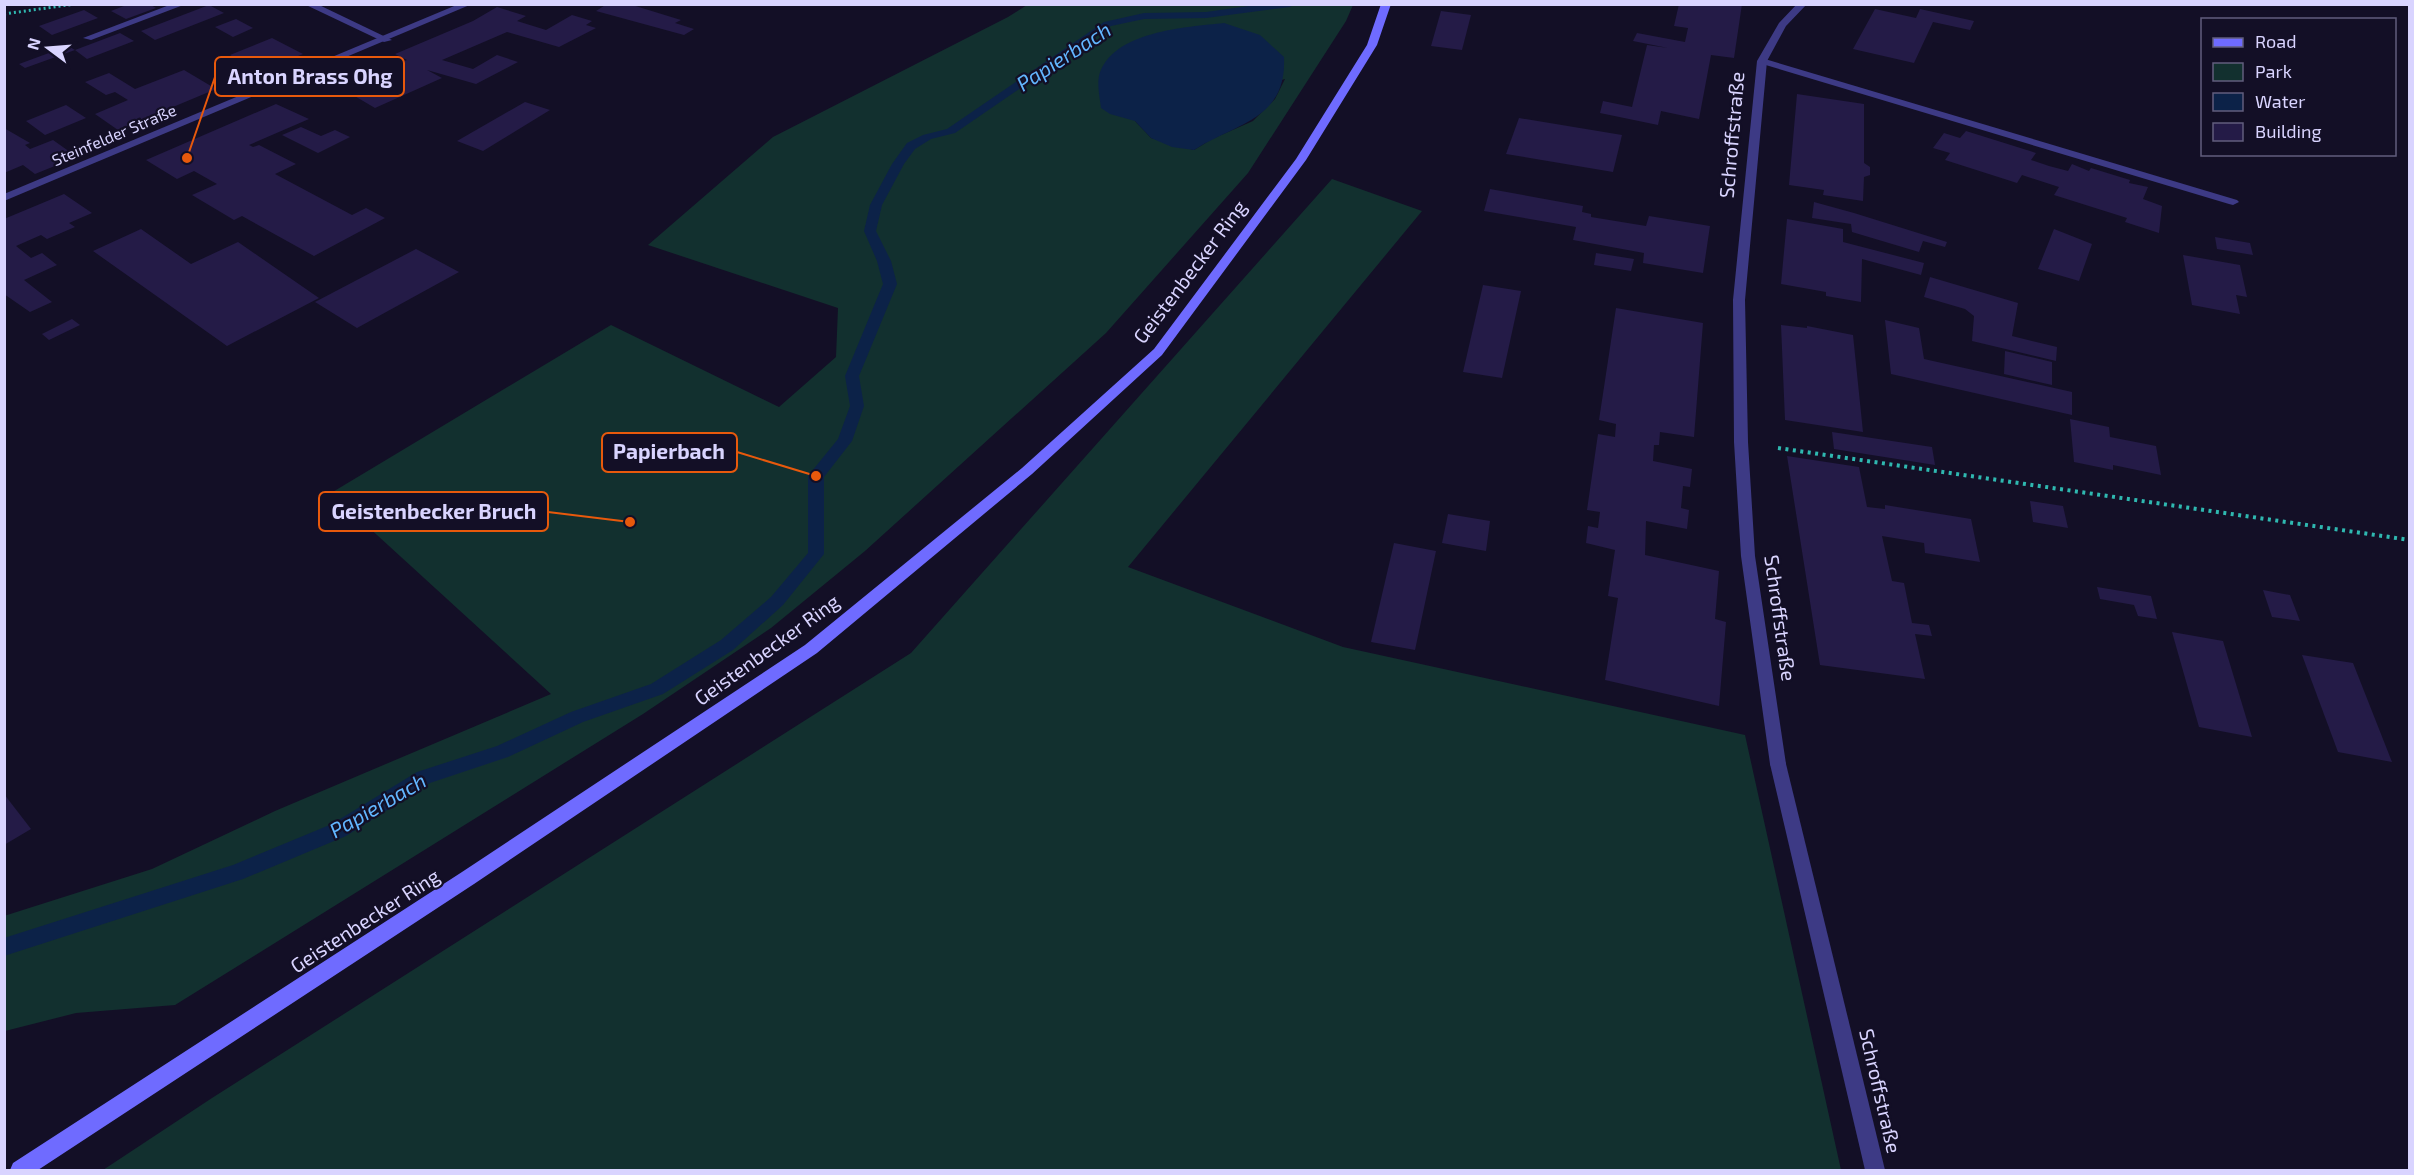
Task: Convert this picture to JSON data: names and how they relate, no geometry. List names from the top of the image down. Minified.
{"streets":{"main road":["Geistenbecker Ring"],"street":["Steinfelder Straße","Schroffstraße"]},"water":["Papierbach"],"places":["Anton Brass Ohg","Papierbach","Geistenbecker Bruch"],"legend":["Road","Park","Water","Building"],"north":"left"}
